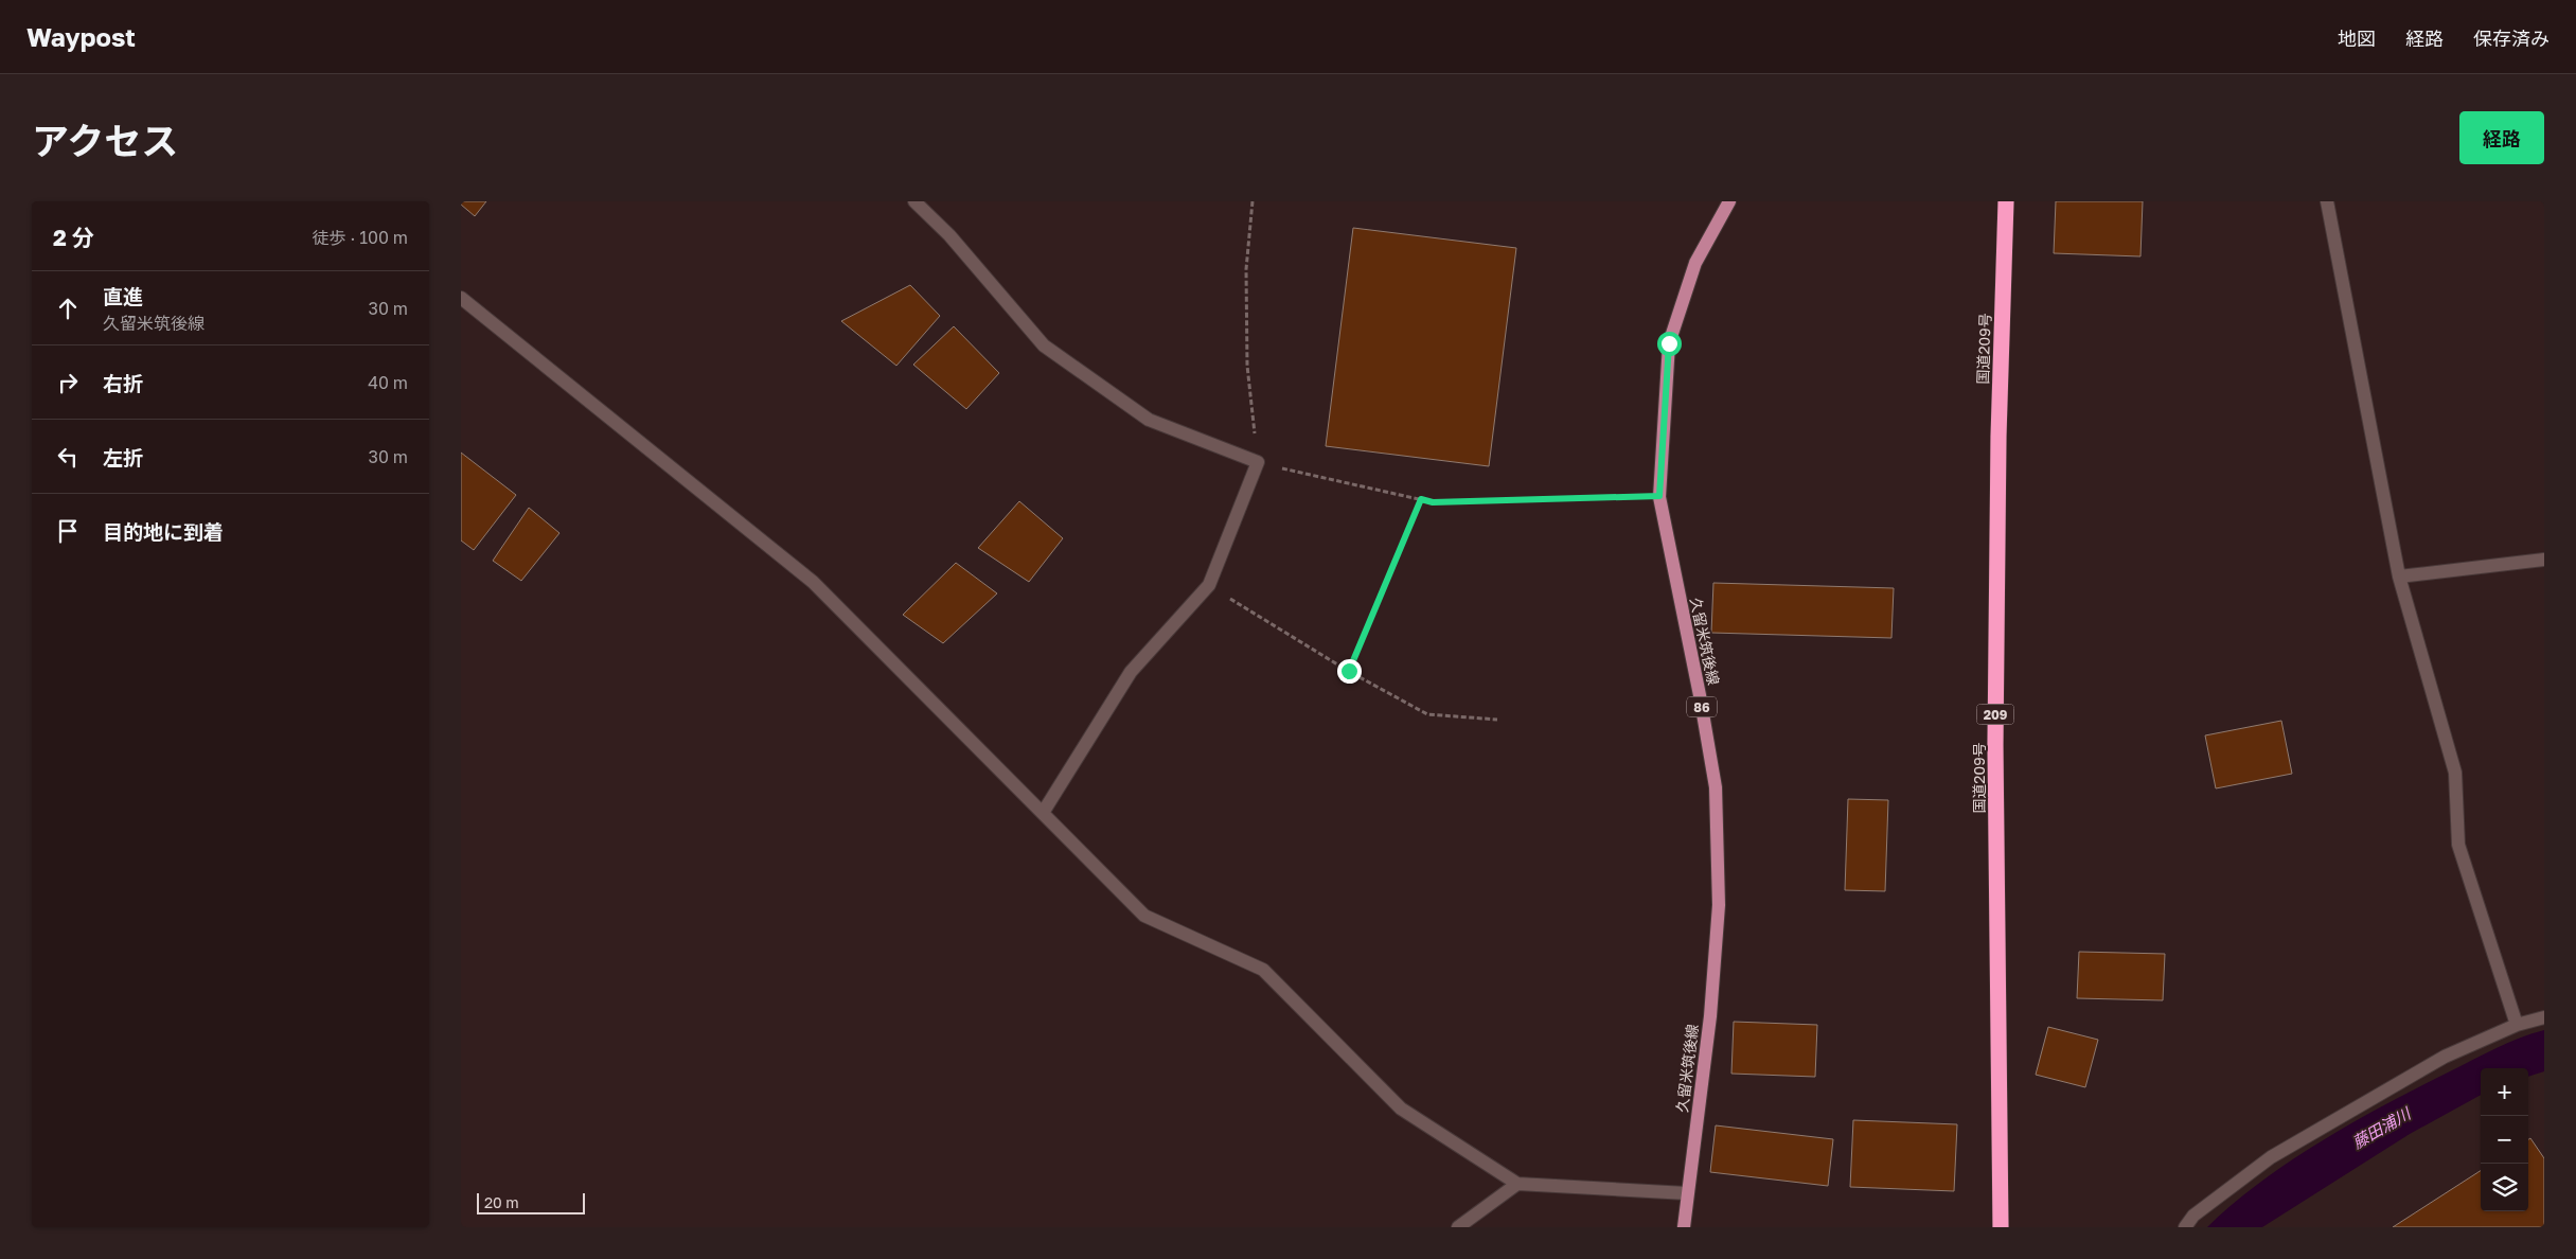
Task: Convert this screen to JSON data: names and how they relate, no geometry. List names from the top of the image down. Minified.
{"streets":{"highway":["国道209号","209"],"main road":["久留米筑後線","86"]},"water":["藤田浦川"],"scale_bar":"20 m","page":{"header":"Waypost","nav":["地図","経路","保存済み"],"title":"アクセス","buttons":"経路","heading":["2 分","徒歩 · 100 m"],"list":[["直進","久留米筑後線","30 m"],["右折","40 m"],["左折","30 m"],"目的地に到着"],"map_buttons":["+","−"],"scale":"20 m"}}
